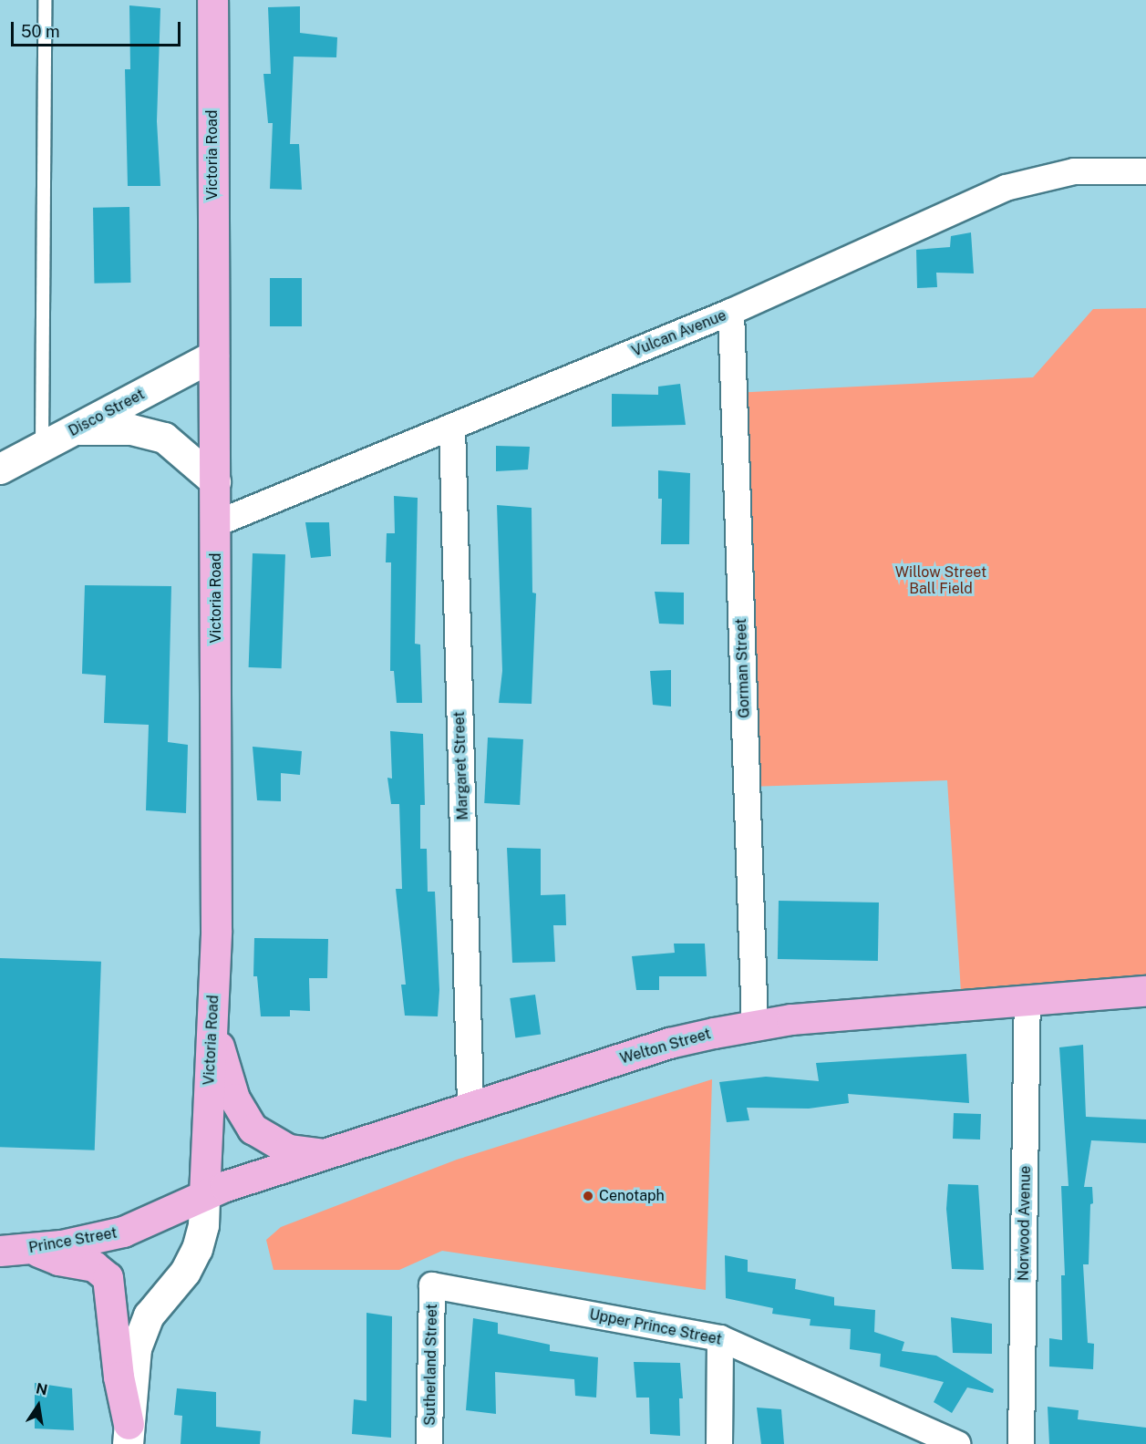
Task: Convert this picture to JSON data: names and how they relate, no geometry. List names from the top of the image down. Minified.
{"streets":{"main road":["Victoria Road","Welton Street","Prince Street"],"street":["Vulcan Avenue","Disco Street","Gorman Street","Margaret Street","Norwood Avenue","Upper Prince Street","Sutherland Street"]},"crossings":[["Victoria Road","Vulcan Avenue"],["Victoria Road","Disco Street"],["Victoria Road","Welton Street"],["Victoria Road","Prince Street"],["Vulcan Avenue","Gorman Street"],["Vulcan Avenue","Margaret Street"],["Gorman Street","Welton Street"],["Margaret Street","Welton Street"],["Welton Street","Norwood Avenue"],["Welton Street","Prince Street"],["Upper Prince Street","Sutherland Street"]],"parks":["Willow Street Ball Field"],"places":["Cenotaph"],"scale_bar":"50 m","north":"top"}
